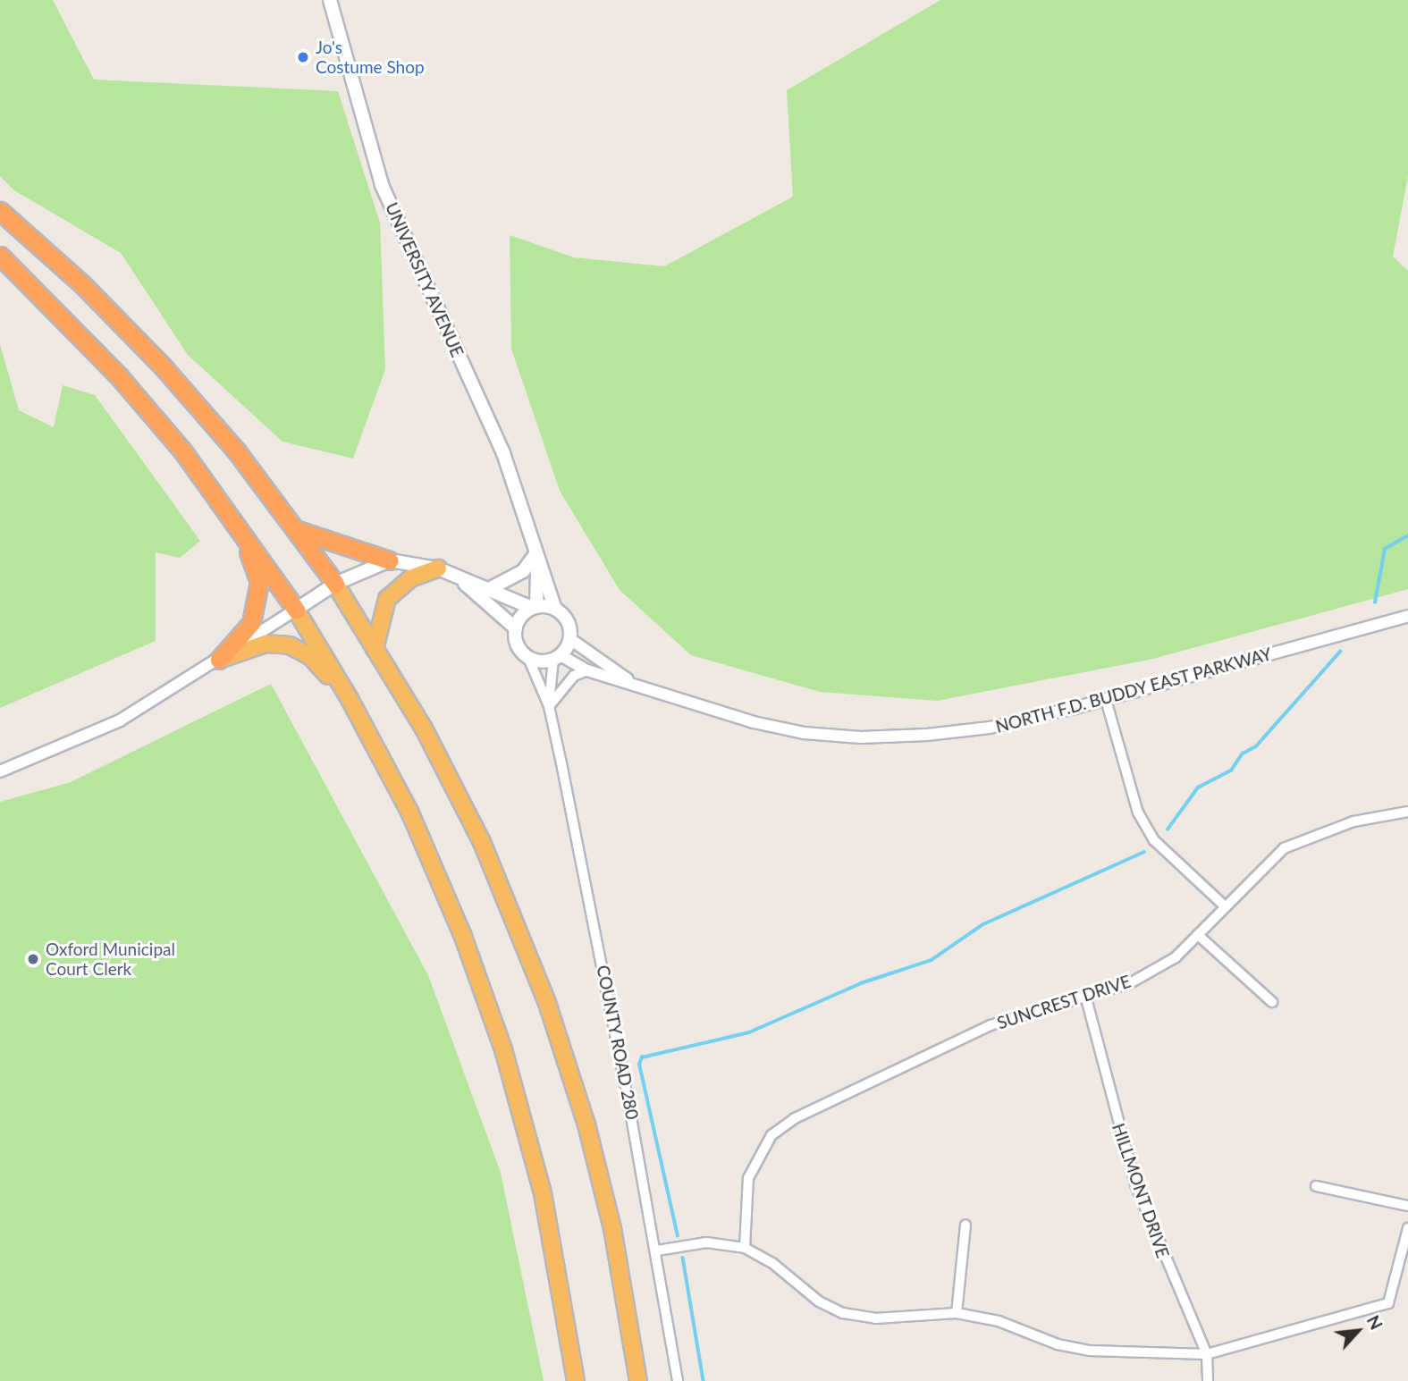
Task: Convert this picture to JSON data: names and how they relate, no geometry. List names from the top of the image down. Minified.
{"streets":{"main road":["UNIVERSITY AVENUE"],"street":["NORTH F.D. BUDDY EAST PARKWAY","SUNCREST DRIVE","COUNTY ROAD 280","HILLMONT DRIVE"]},"crossings":[["UNIVERSITY AVENUE","NORTH F.D. BUDDY EAST PARKWAY"],["SUNCREST DRIVE","HILLMONT DRIVE"]],"places":["Jo's Costume Shop","Oxford Municipal Court Clerk"],"north":"top right"}
